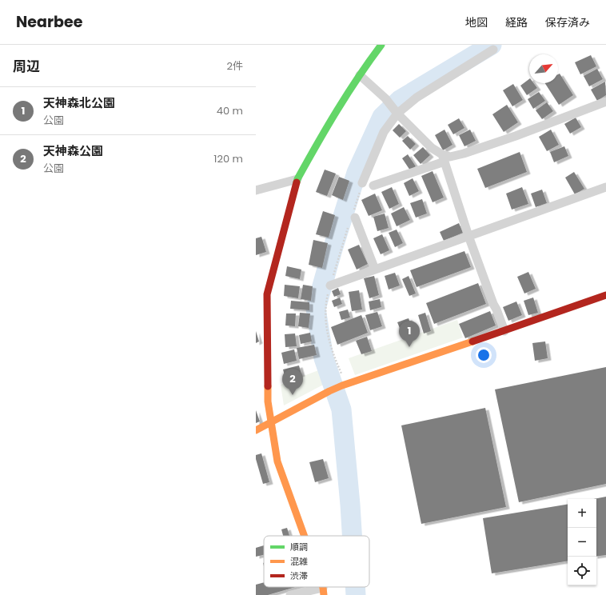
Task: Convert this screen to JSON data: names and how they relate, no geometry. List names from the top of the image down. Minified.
{"legend":["順調","混雑","渋滞"],"north":"top right","page":{"header":"Nearbee","nav":["地図","経路","保存済み"],"heading":["周辺","2件"],"list":[{"mark":"1","name":"天神森北公園","note":"公園","value":"40 m"},{"mark":"2","name":"天神森公園","note":"公園","value":"120 m"}],"pins":["1","2"],"map_buttons":["+","−"]}}
